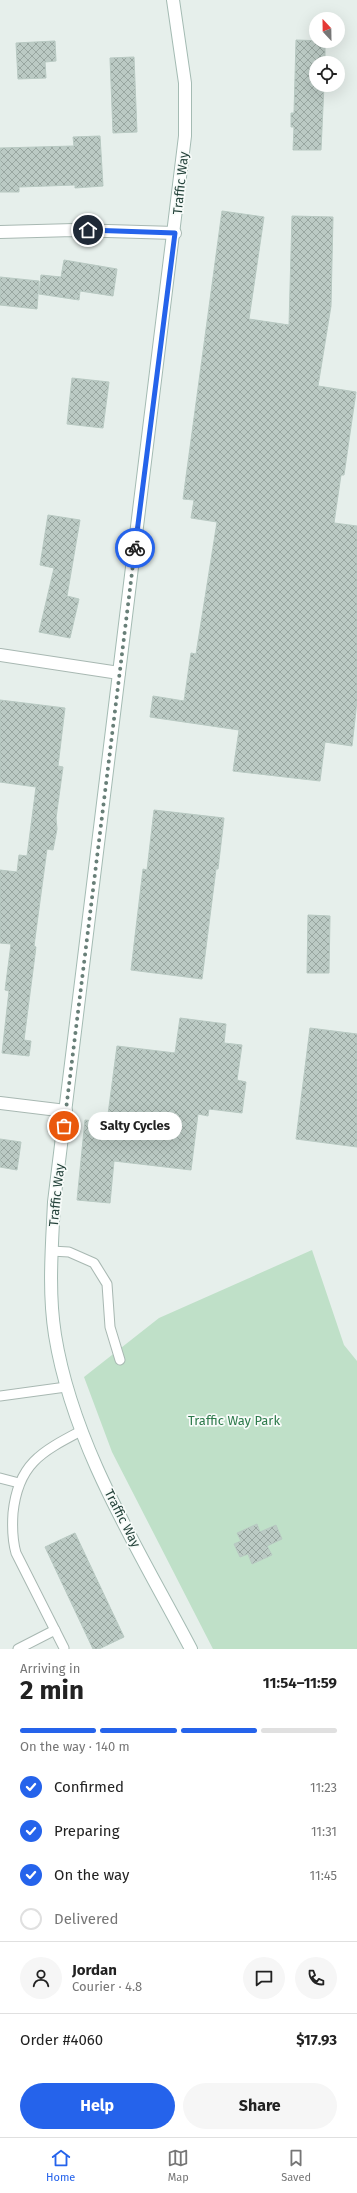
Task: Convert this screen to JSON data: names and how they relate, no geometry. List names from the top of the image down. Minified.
{"streets":{"street":["Traffic Way"]},"parks":["Traffic Way Park"],"places":["Salty Cycles"],"north":"top","page":{"bubble":"Salty Cycles","heading":["2 min","Arriving in","11:54–11:59"],"panel":["Jordan","Courier · 4.8","Order #4060","$17.93"],"bar":"On the way · 140 m","list":[["Confirmed","11:23"],["Preparing","11:31"],["On the way","11:45"],"Delivered"],"buttons":["Help","Share"],"tabs":["Home","Map","Saved"]}}
